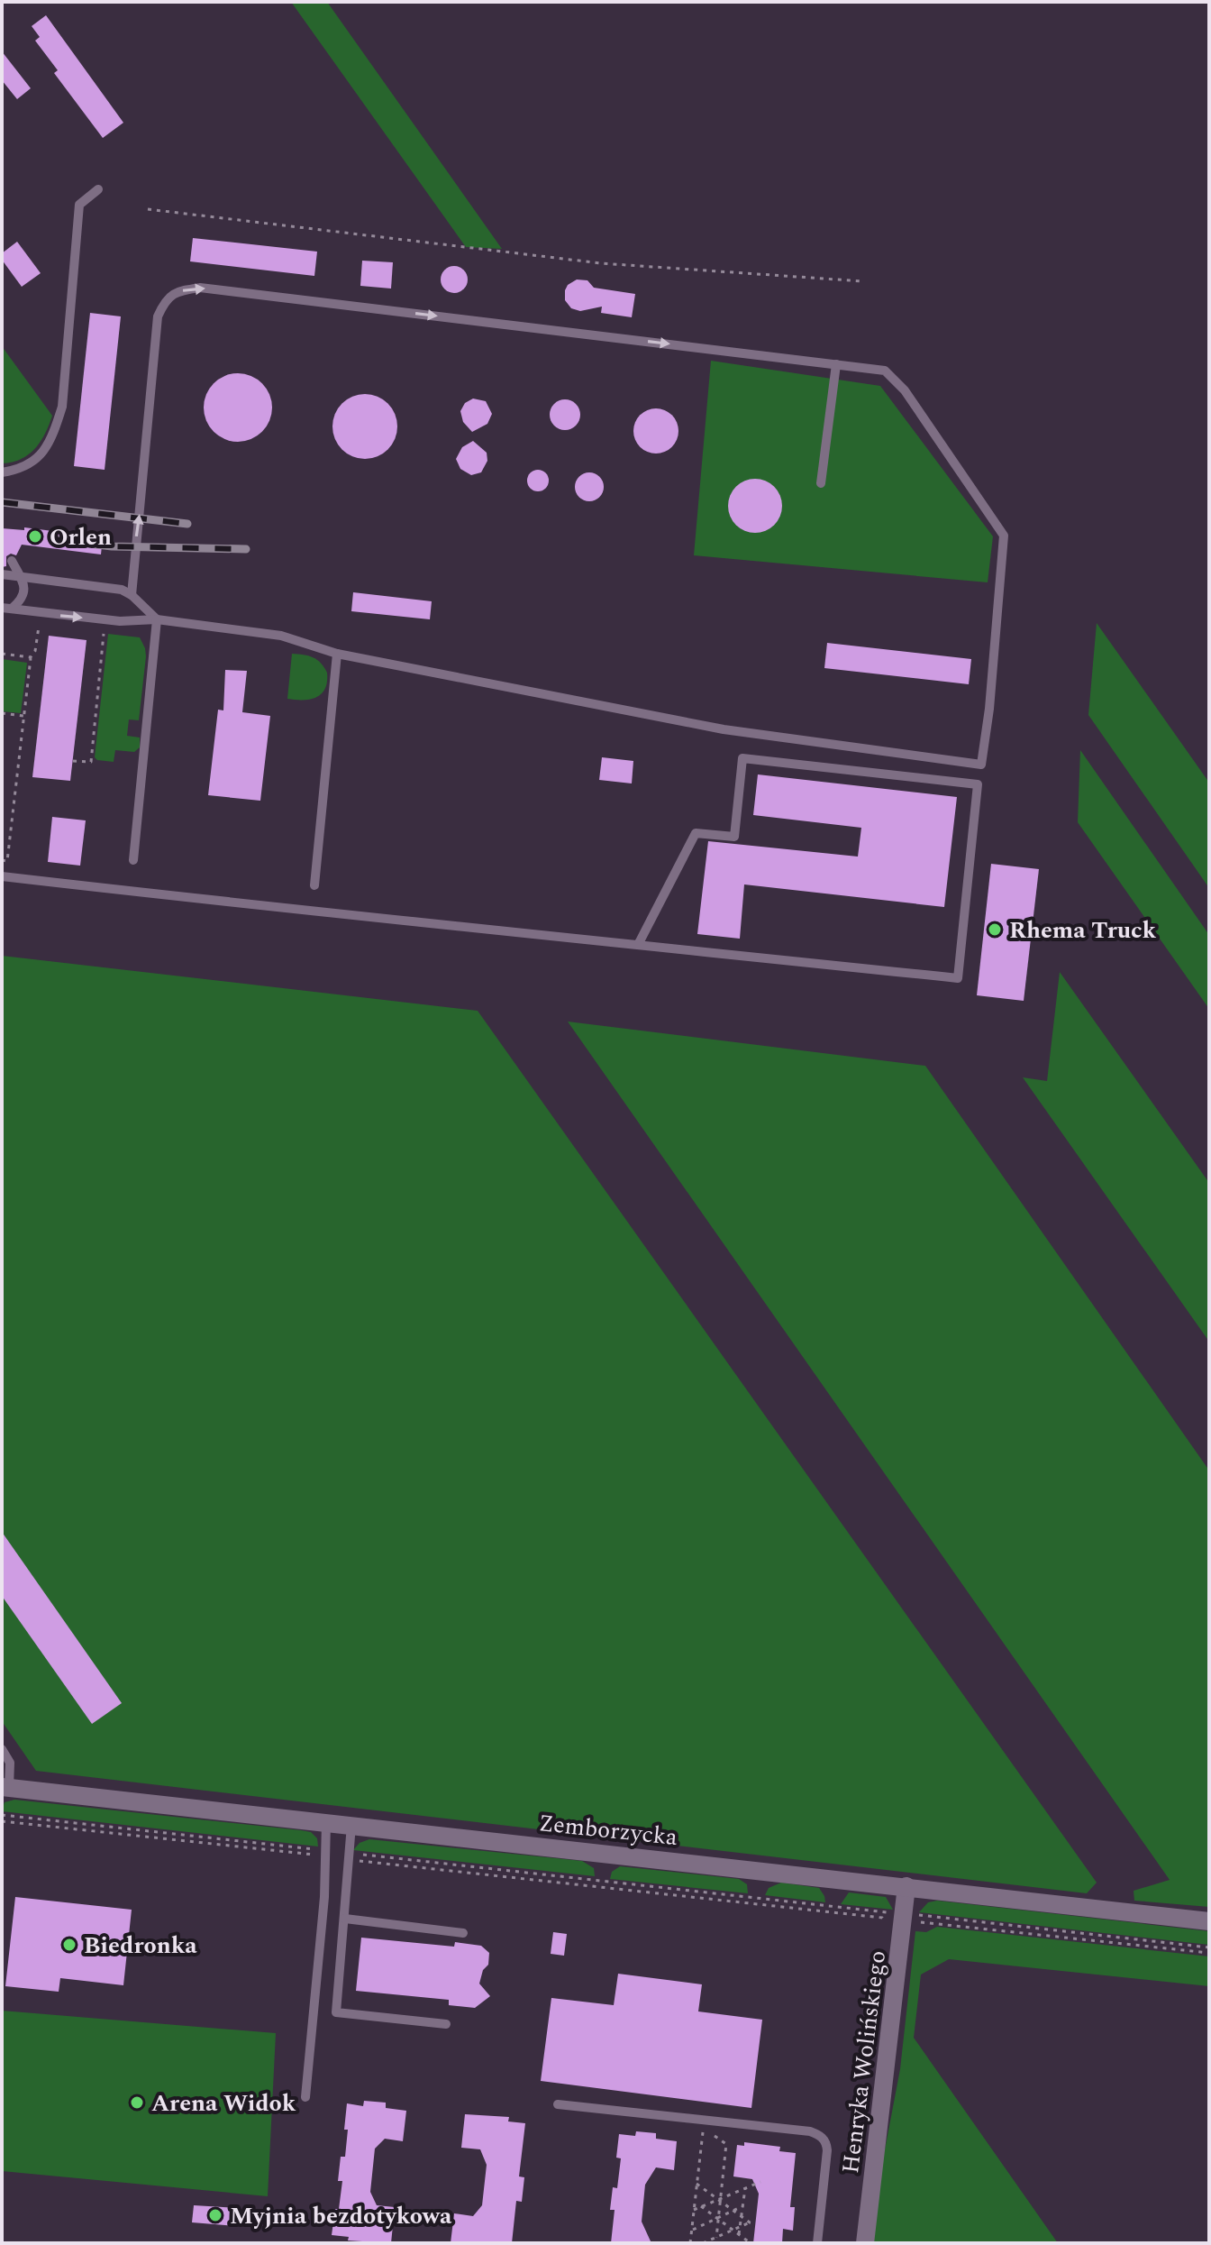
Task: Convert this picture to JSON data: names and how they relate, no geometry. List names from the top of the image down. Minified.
{"streets":{"street":["Zemborzycka","Henryka Wolińskiego"]},"crossings":[["Zemborzycka","Henryka Wolińskiego"]],"places":["Orlen","Rhema Truck","Biedronka","Arena Widok","Myjnia bezdotykowa"]}
